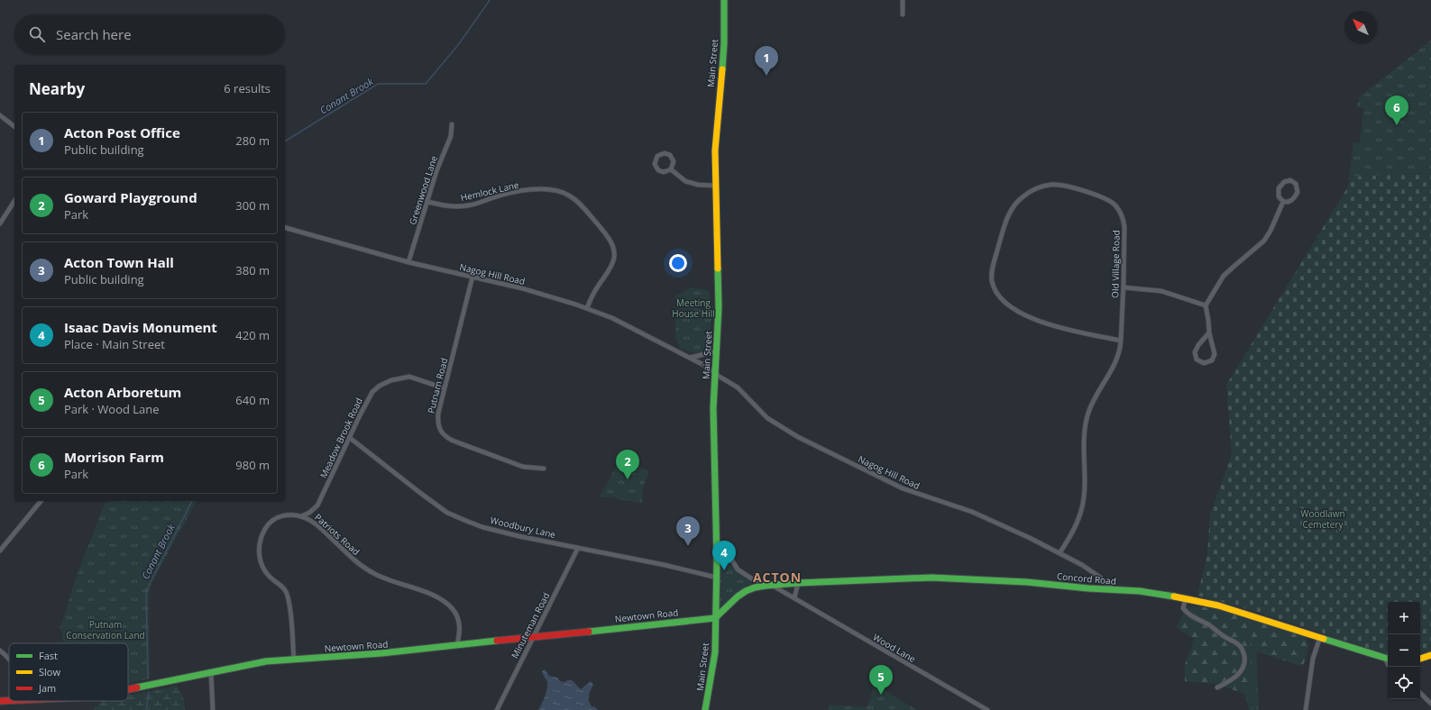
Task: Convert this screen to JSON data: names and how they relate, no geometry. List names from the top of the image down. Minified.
{"streets":{"street":["Main Street","Greenwood Lane","Hemlock Lane","Old Village Road","Nagog Hill Road","Putnam Road","Meadow Brook Road","Woodbury Lane","Patriots Road","Concord Road","Newtown Road","Minuteman Road","Wood Lane"]},"crossings":[["Main Street","Nagog Hill Road"],["Main Street","Woodbury Lane"],["Main Street","Concord Road"],["Main Street","Newtown Road"],["Greenwood Lane","Hemlock Lane"],["Greenwood Lane","Nagog Hill Road"],["Hemlock Lane","Nagog Hill Road"],["Old Village Road","Nagog Hill Road"],["Nagog Hill Road","Putnam Road"],["Nagog Hill Road","Concord Road"],["Putnam Road","Meadow Brook Road"],["Meadow Brook Road","Woodbury Lane"],["Meadow Brook Road","Patriots Road"],["Woodbury Lane","Minuteman Road"],["Patriots Road","Newtown Road"],["Concord Road","Newtown Road"],["Concord Road","Wood Lane"],["Newtown Road","Minuteman Road"]],"districts":["ACTON"],"water":["Conant Brook"],"parks":["Meeting House Hill","Woodlawn Cemetery","Putnam Conservation Land"],"legend":["Fast","Slow","Jam"],"north":"top left","page":{"search":"Search here","pins":["1","6","2","3","4","5"],"heading":["Nearby","6 results"],"list":[{"mark":"1","name":"Acton Post Office","note":"Public building","value":"280 m"},{"mark":"2","name":"Goward Playground","note":"Park","value":"300 m"},{"mark":"3","name":"Acton Town Hall","note":"Public building","value":"380 m"},{"mark":"4","name":"Isaac Davis Monument","note":"Place · Main Street","value":"420 m"},{"mark":"5","name":"Acton Arboretum","note":"Park · Wood Lane","value":"640 m"},{"mark":"6","name":"Morrison Farm","note":"Park","value":"980 m"}],"map_buttons":["+","−"]}}
